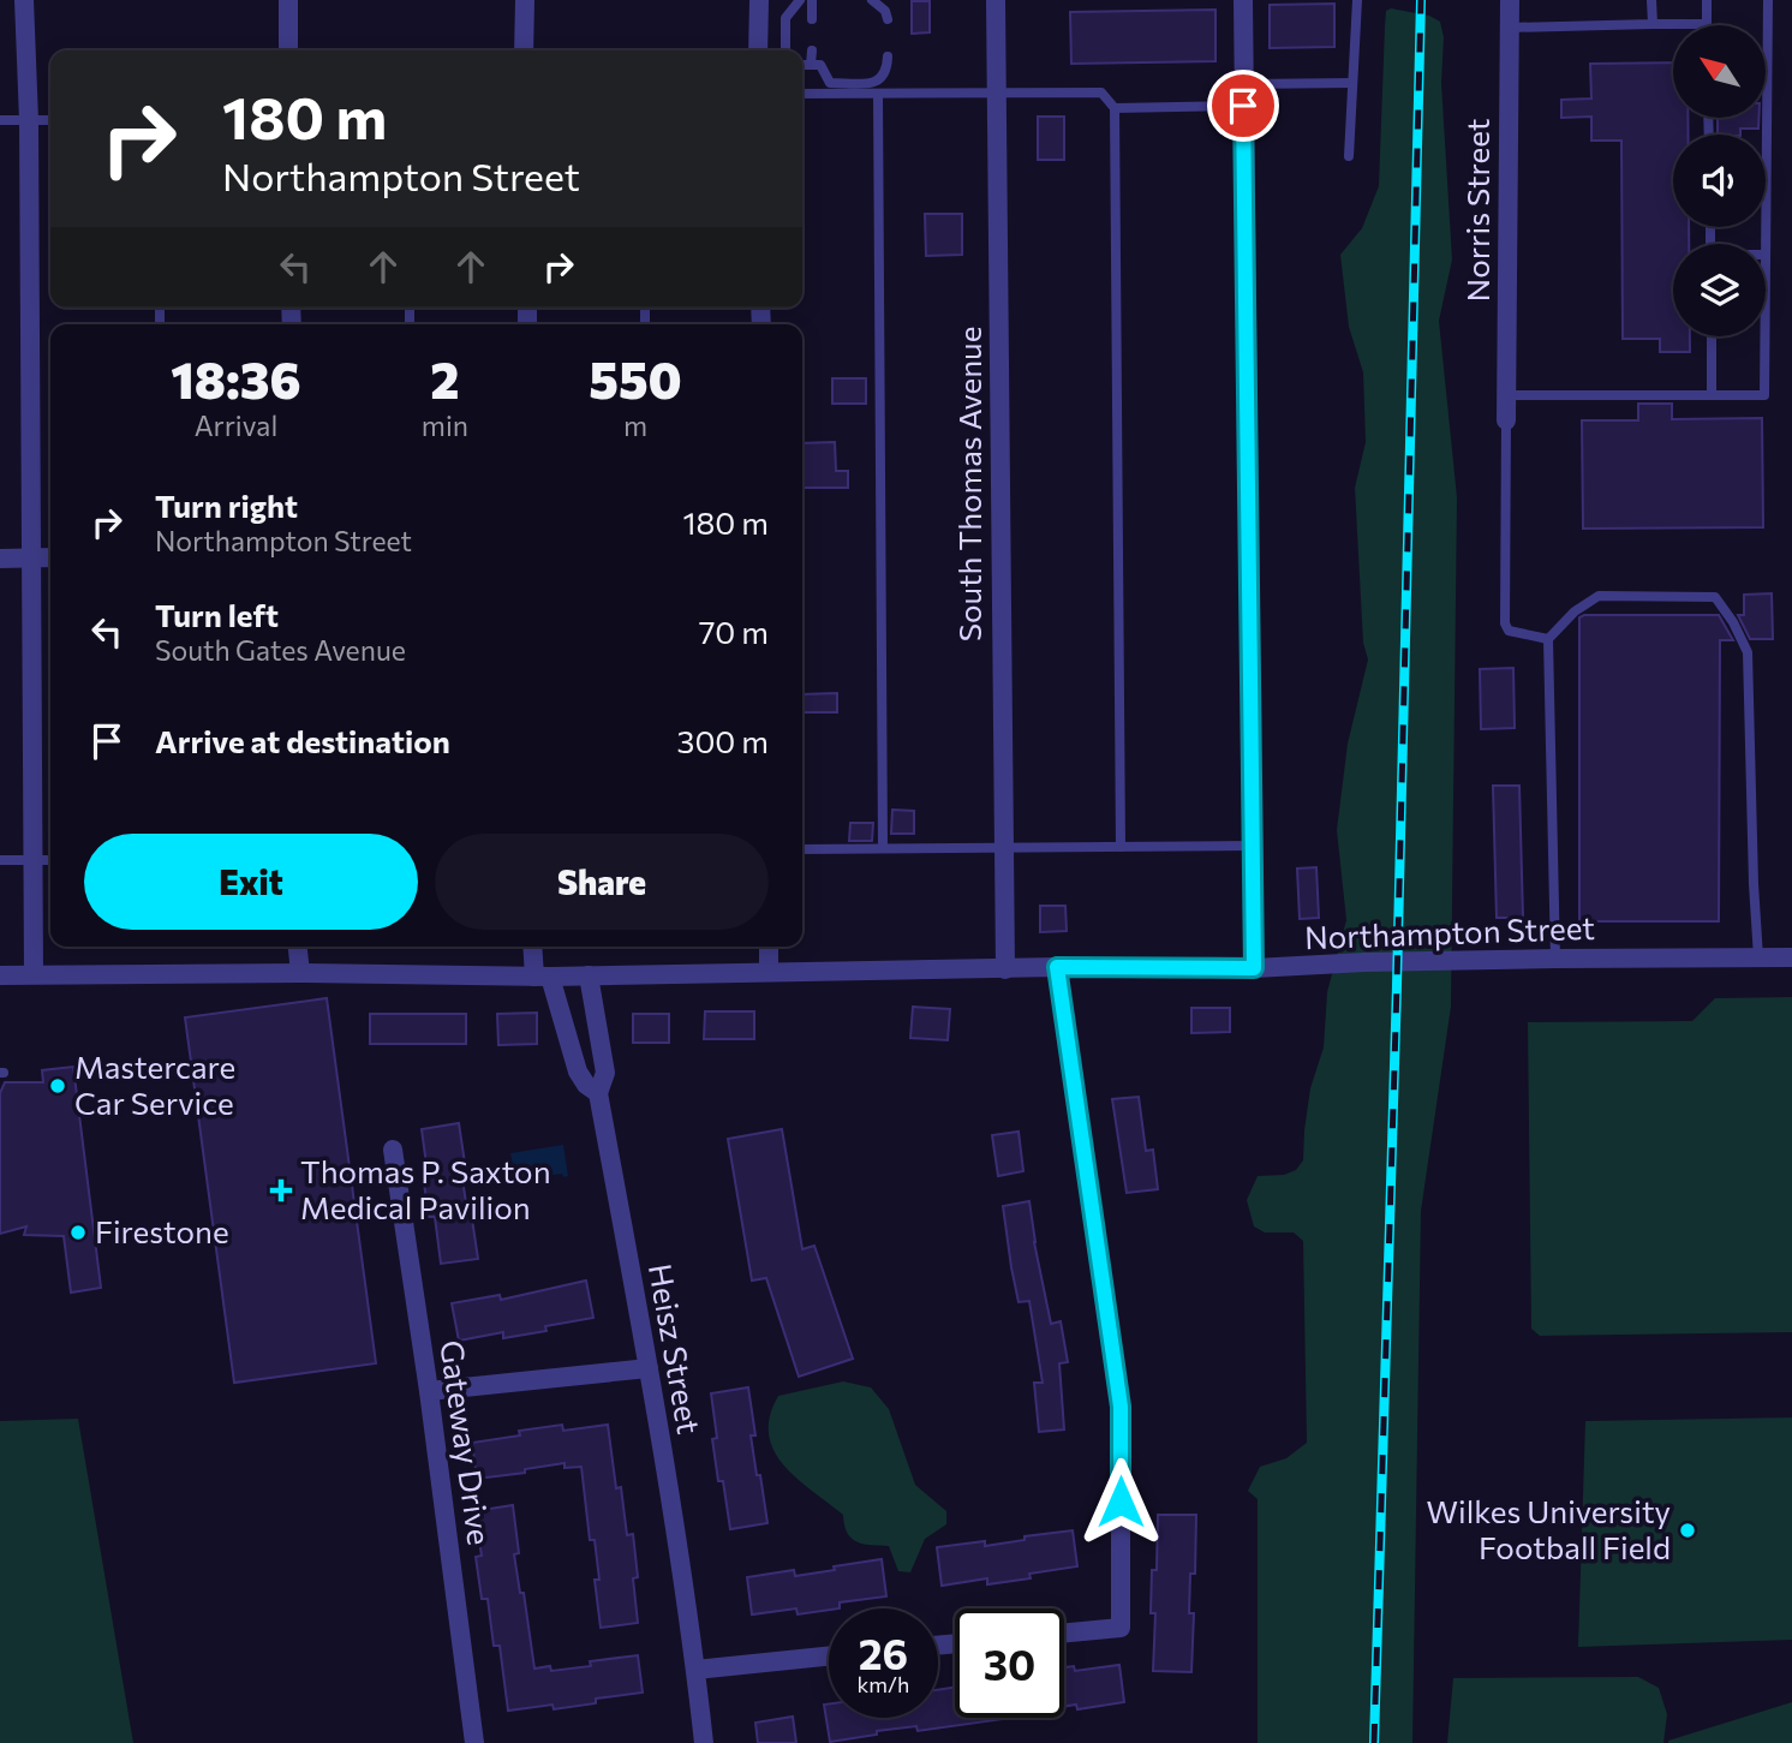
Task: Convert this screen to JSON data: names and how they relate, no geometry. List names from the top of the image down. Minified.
{"streets":{"street":["Norris Street","South Thomas Avenue","Northampton Street","Heisz Street","Gateway Drive"]},"crossings":[["South Thomas Avenue","Northampton Street"],["Northampton Street","Heisz Street"]],"places":{"other":["Mastercare Car Service","Firestone","Wilkes University Football Field"],"health":["Thomas P. Saxton Medical Pavilion"]},"north":"top left","page":{"turn":["180 m","Northampton Street"],"eta":["18:36","Arrival","2","min","550","m"],"list":[{"name":"Turn right","note":"Northampton Street","value":"180 m"},{"name":"Turn left","note":"South Gates Avenue","value":"70 m"},{"name":"Arrive at destination","value":"300 m"}],"buttons":["Exit","Share"],"speed":"26 km/h","limit":"30"}}
